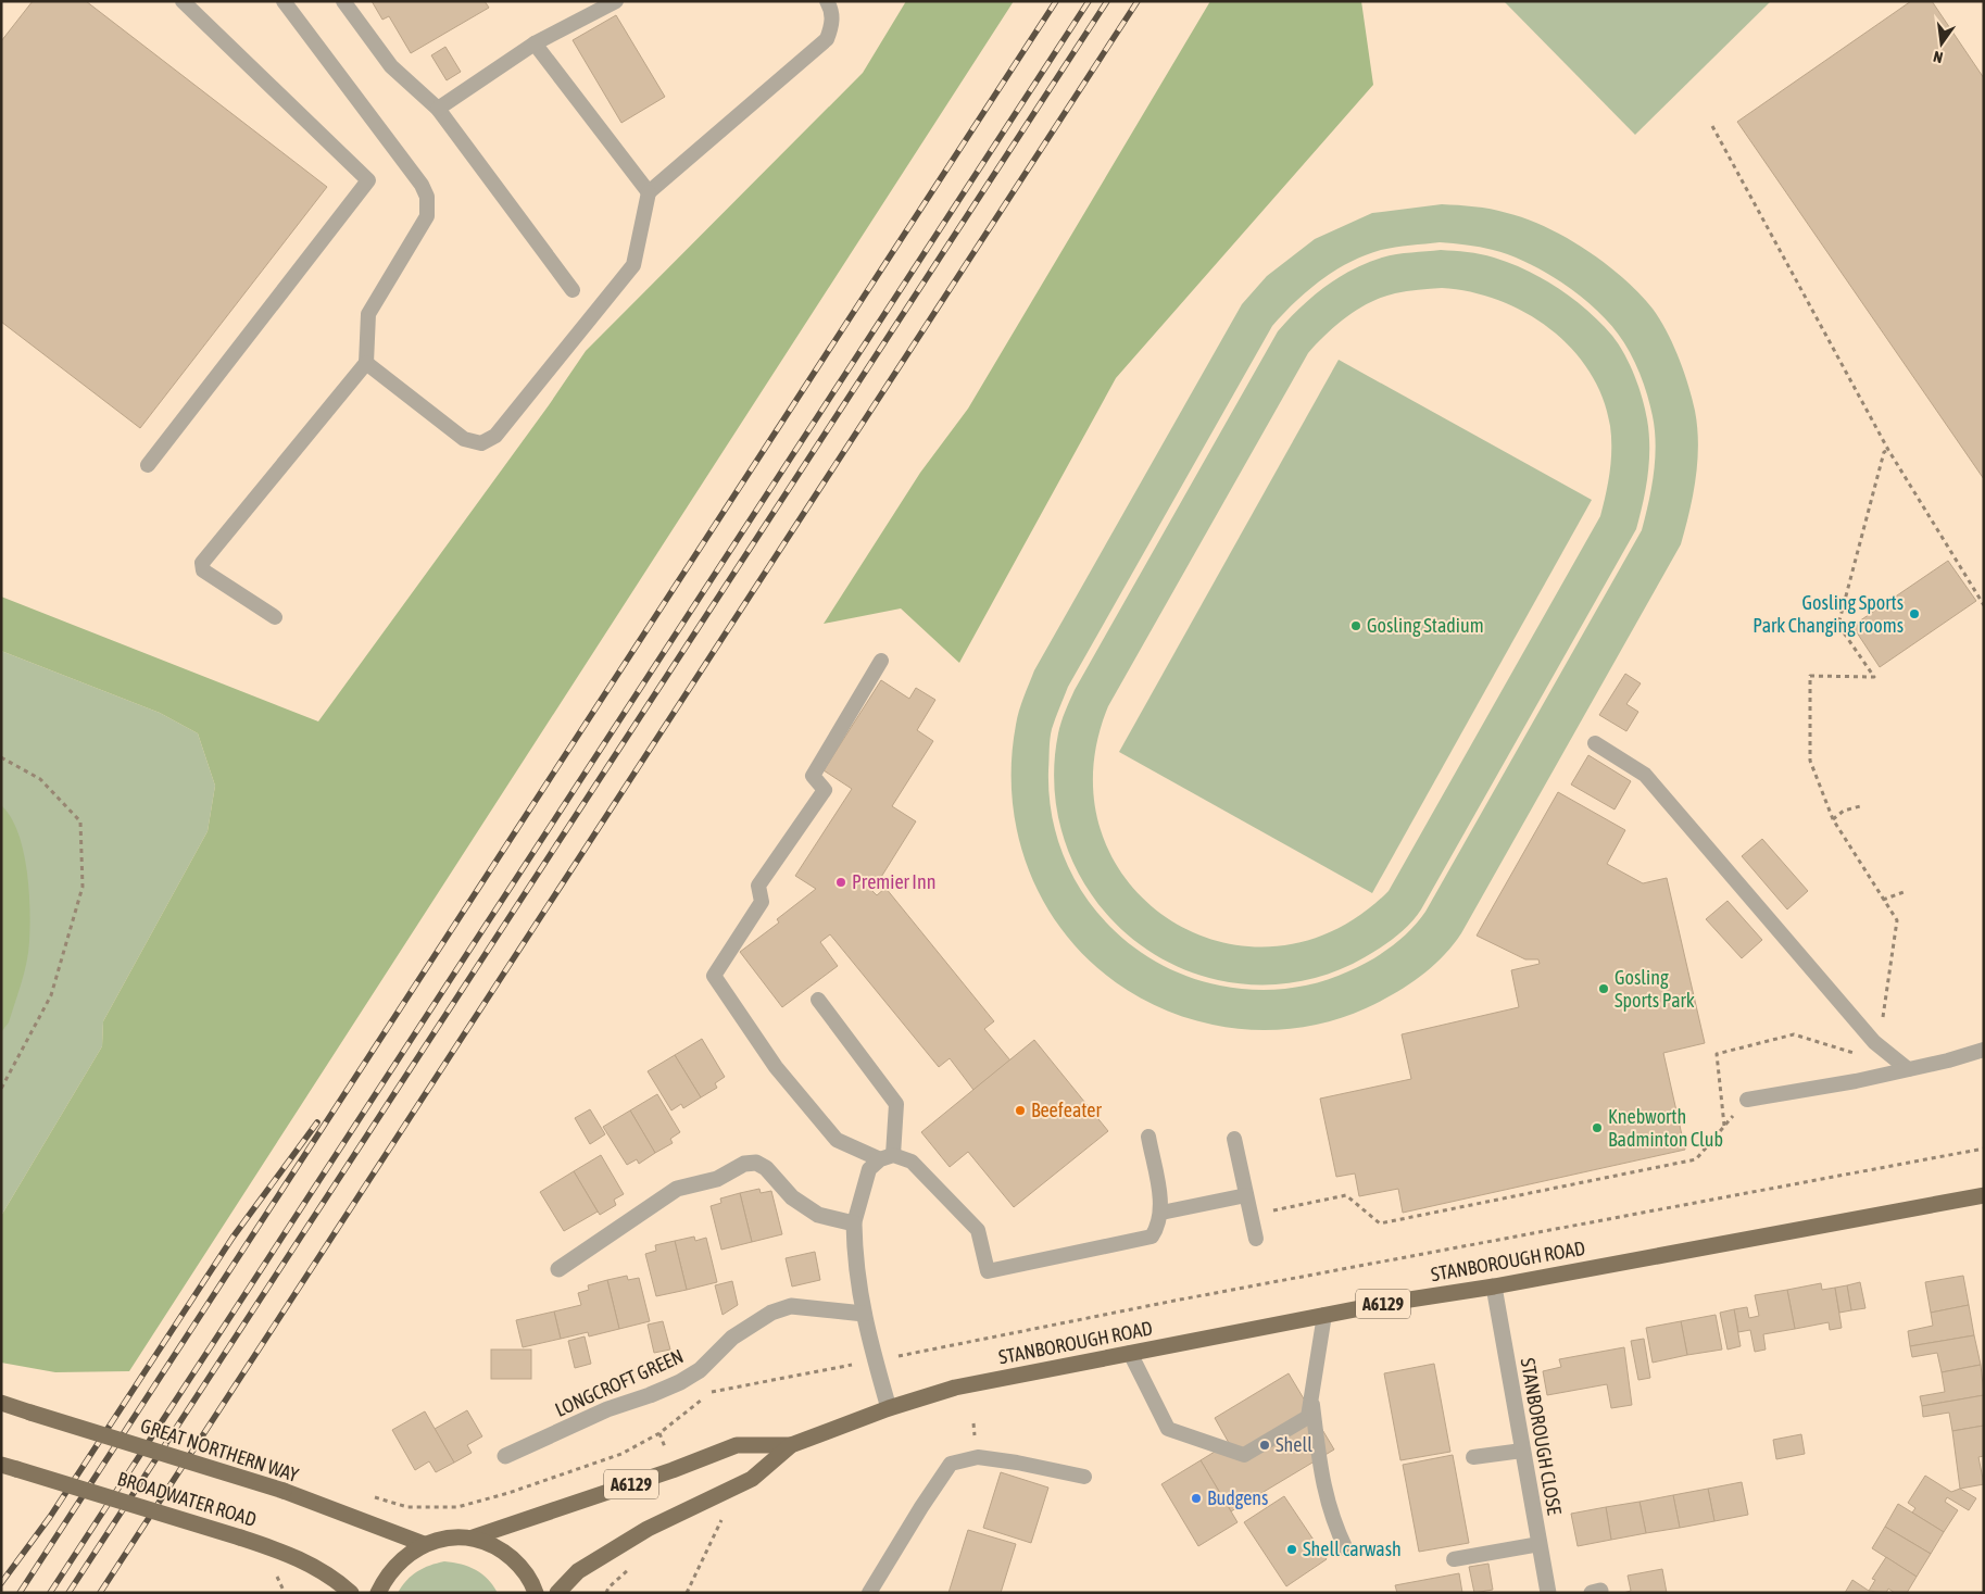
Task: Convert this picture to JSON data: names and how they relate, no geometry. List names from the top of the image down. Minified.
{"streets":{"main road":["STANBOROUGH ROAD","A6129","GREAT NORTHERN WAY","BROADWATER ROAD"],"street":["LONGCROFT GREEN","STANBOROUGH CLOSE"]},"crossings":[["STANBOROUGH ROAD","STANBOROUGH CLOSE"]],"places":["Gosling Sports Park Changing rooms","Gosling Stadium","Premier Inn","Gosling Sports Park","Beefeater","Knebworth Badminton Club","Shell","Budgens","Shell carwash"],"north":"bottom"}
